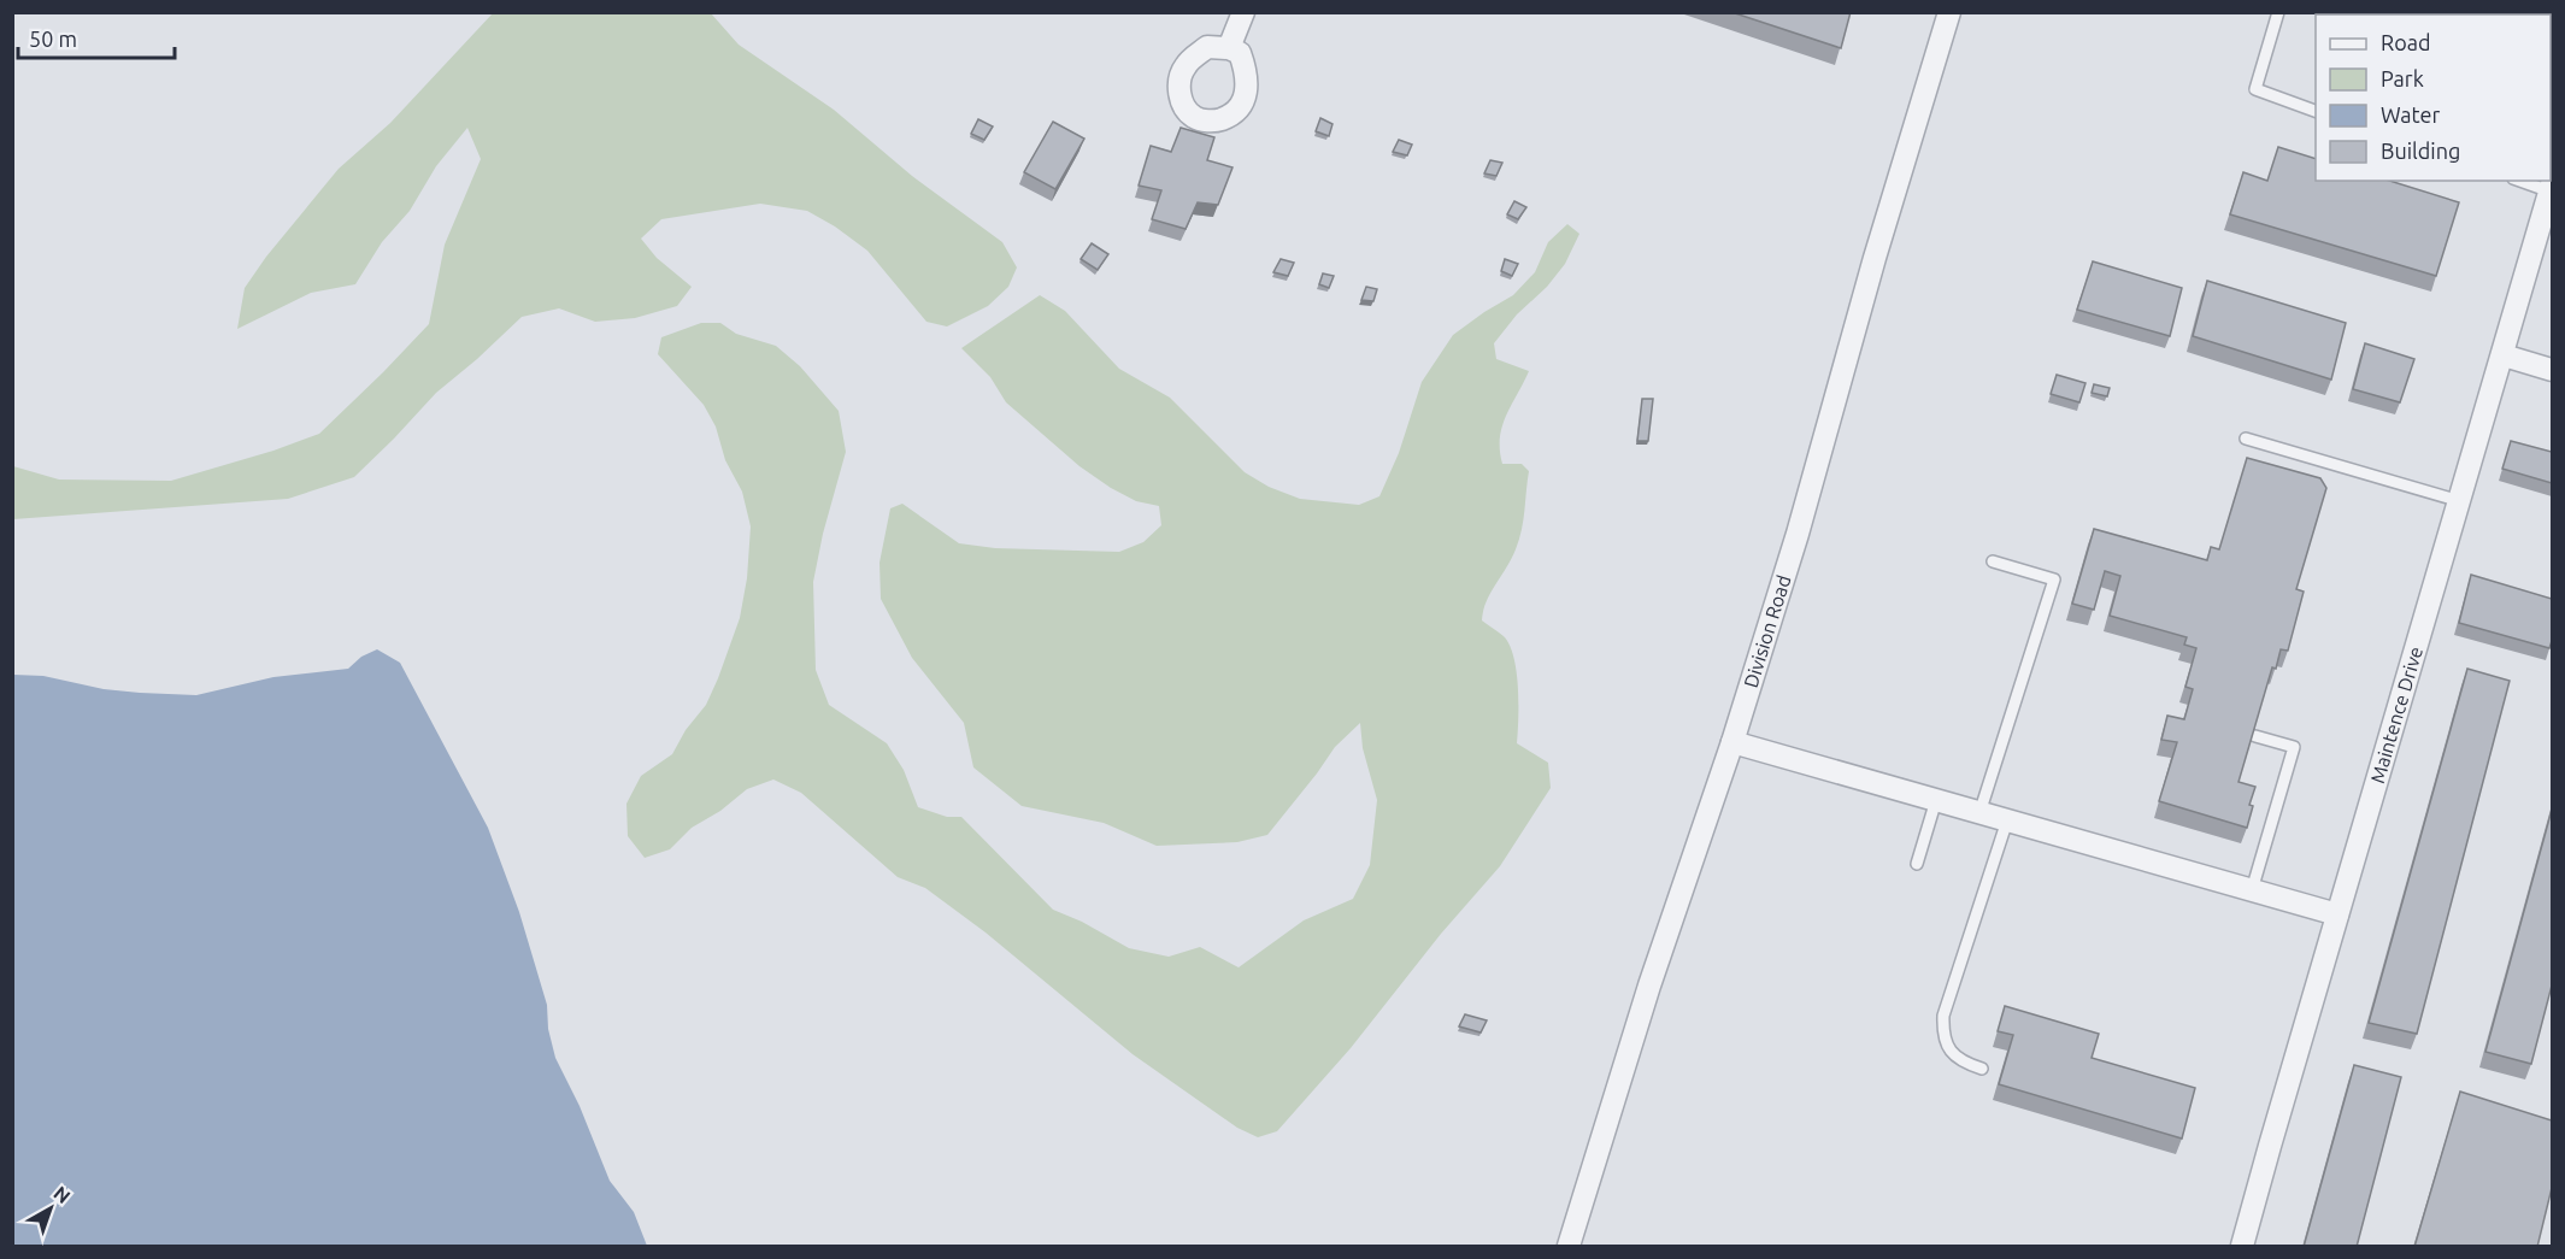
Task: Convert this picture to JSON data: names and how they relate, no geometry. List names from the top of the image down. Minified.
{"streets":{"street":["Division Road","Maintence Drive"]},"legend":["Road","Park","Water","Building"],"scale_bar":"50 m","north":"top right"}
